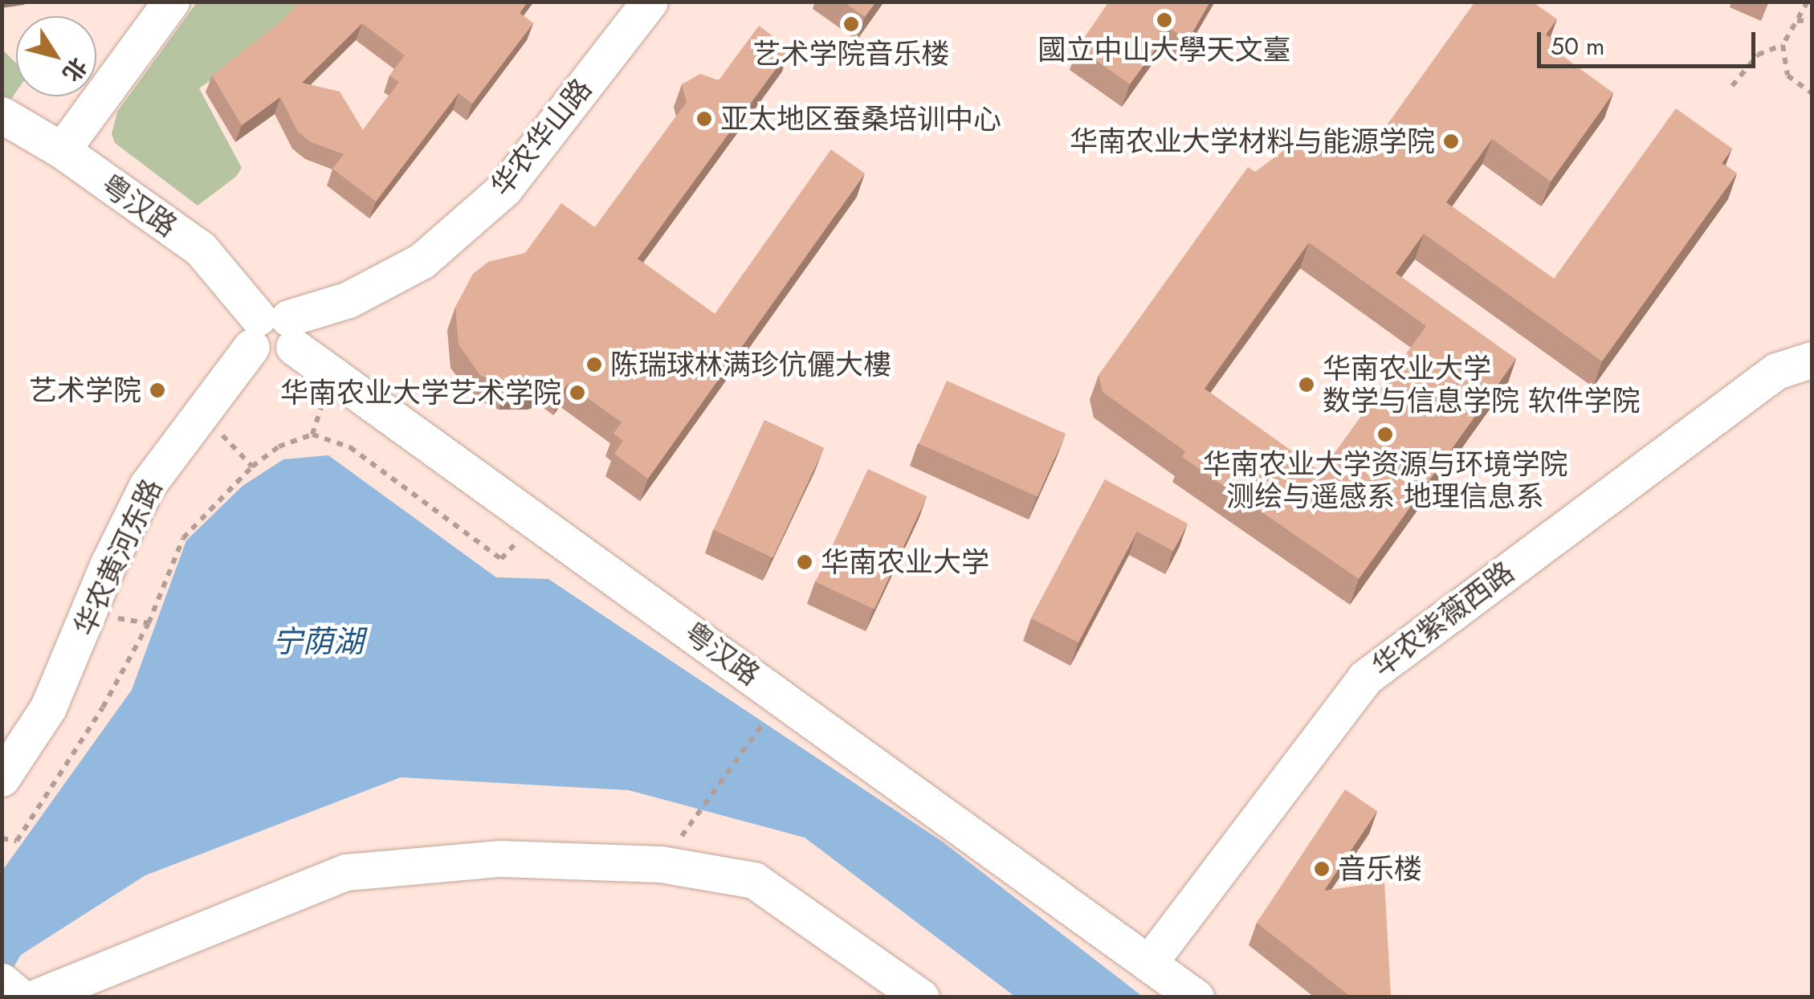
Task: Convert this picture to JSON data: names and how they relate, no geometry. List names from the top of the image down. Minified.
{"streets":{"street":["华农华山路","粤汉路","华农黄河东路","华农紫薇西路"]},"crossings":[["华农华山路","粤汉路"],["华农华山路","华农黄河东路"],["粤汉路","华农黄河东路"],["粤汉路","华农紫薇西路"]],"water":["宁荫湖"],"places":["國立中山大學天文臺","艺术学院音乐楼","亚太地区蚕桑培训中心","华南农业大学材料与能源学院","陈瑞球林满珍伉儷大樓","华南农业大学 数学与信息学院 软件学院","艺术学院","华南农业大学艺术学院","华南农业大学资源与环境学院 测绘与遥感系 地理信息系","华南农业大学","音乐楼"],"scale_bar":"50 m","north":"bottom right"}
